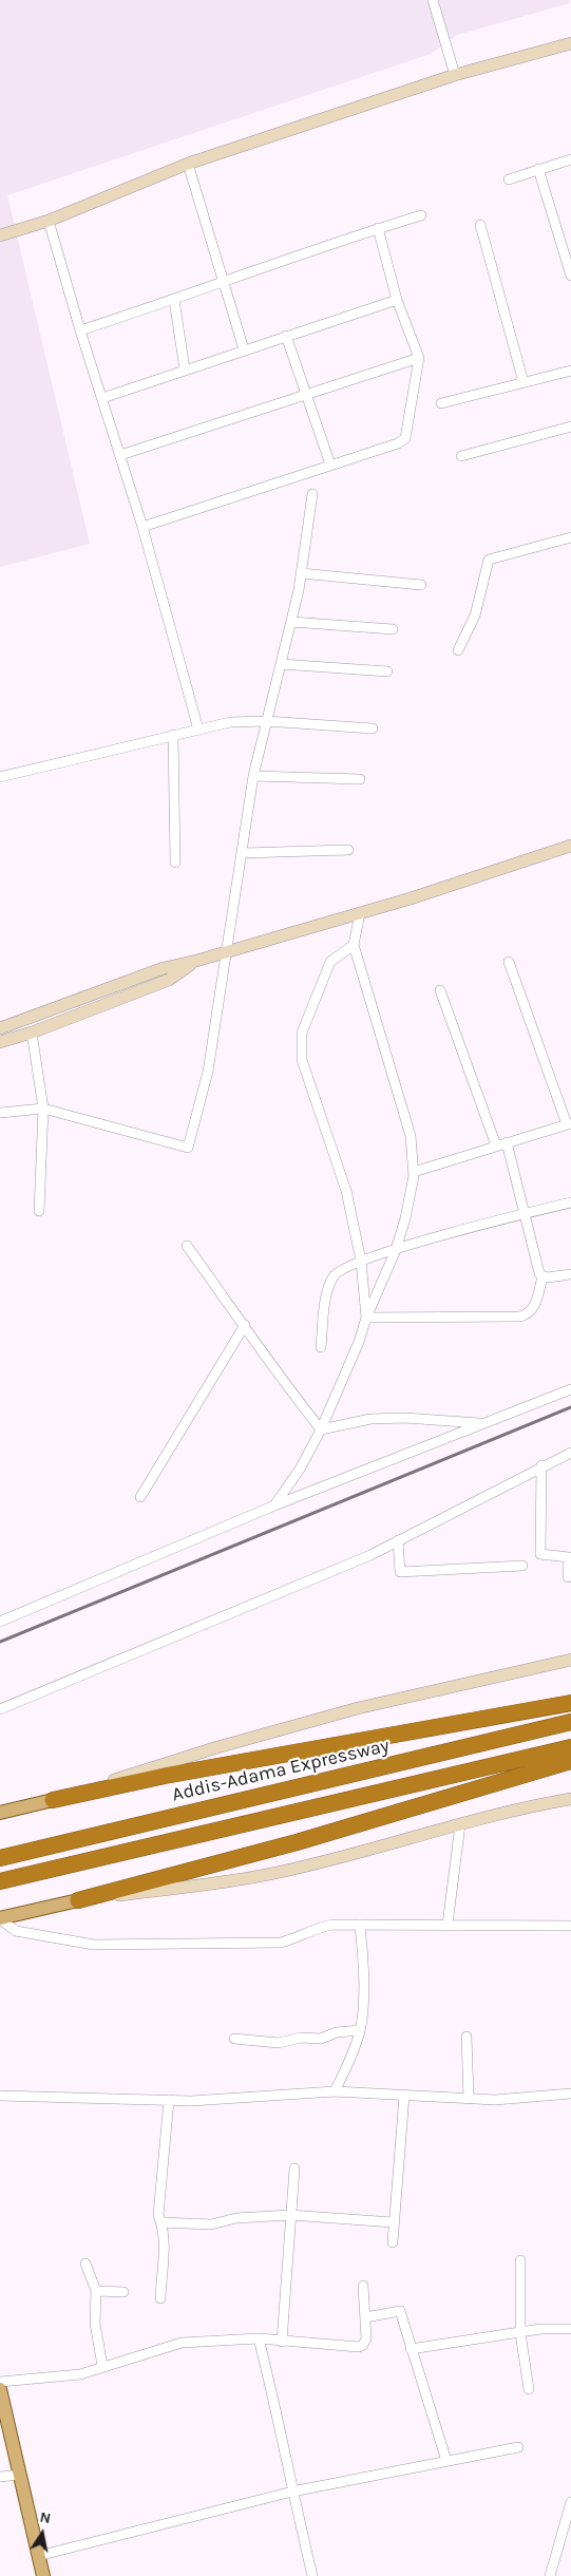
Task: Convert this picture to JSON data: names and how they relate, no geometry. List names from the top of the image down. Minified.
{"streets":{"highway":["Addis-Adama Expressway"]},"north":"top"}
